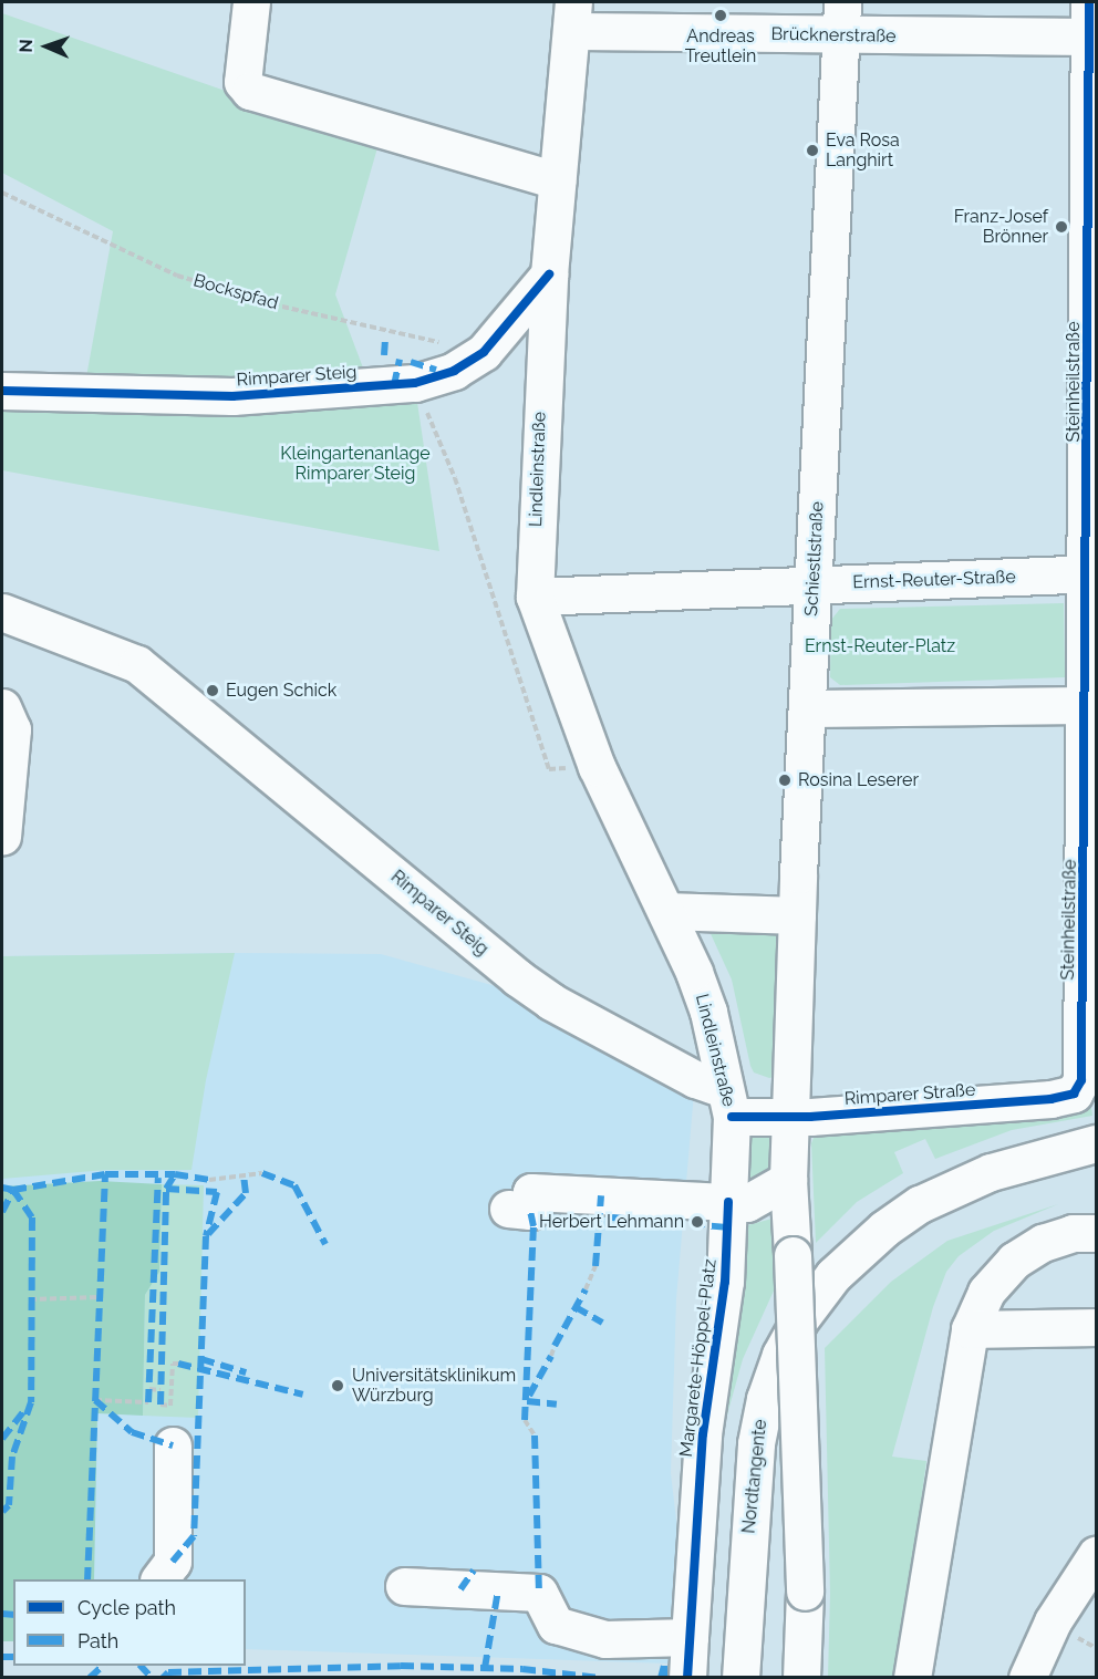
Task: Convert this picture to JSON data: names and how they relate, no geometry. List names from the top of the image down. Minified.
{"streets":{"street":["Brücknerstraße","Rimparer Steig","Steinheilstraße","Lindleinstraße","Schiestlstraße","Ernst-Reuter-Straße","Rimparer Straße","Margarete-Höppel-Platz","Nordtangente"],"path":["Bockspfad"]},"crossings":[["Brücknerstraße","Steinheilstraße"],["Brücknerstraße","Lindleinstraße"],["Brücknerstraße","Schiestlstraße"],["Bockspfad","Rimparer Steig"],["Rimparer Steig","Lindleinstraße"],["Rimparer Steig","Rimparer Straße"],["Rimparer Steig","Margarete-Höppel-Platz"],["Steinheilstraße","Ernst-Reuter-Straße"],["Steinheilstraße","Rimparer Straße"],["Lindleinstraße","Ernst-Reuter-Straße"],["Lindleinstraße","Rimparer Straße"],["Lindleinstraße","Margarete-Höppel-Platz"],["Schiestlstraße","Ernst-Reuter-Straße"],["Schiestlstraße","Rimparer Straße"],["Rimparer Straße","Margarete-Höppel-Platz"]],"parks":["Kleingartenanlage Rimparer Steig","Ernst-Reuter-Platz"],"places":["Andreas Treutlein","Eva Rosa Langhirt","Franz-Josef Brönner","Eugen Schick","Rosina Leserer","Herbert Lehmann","Universitätsklinikum Würzburg"],"legend":["Cycle path","Path"],"north":"left"}
